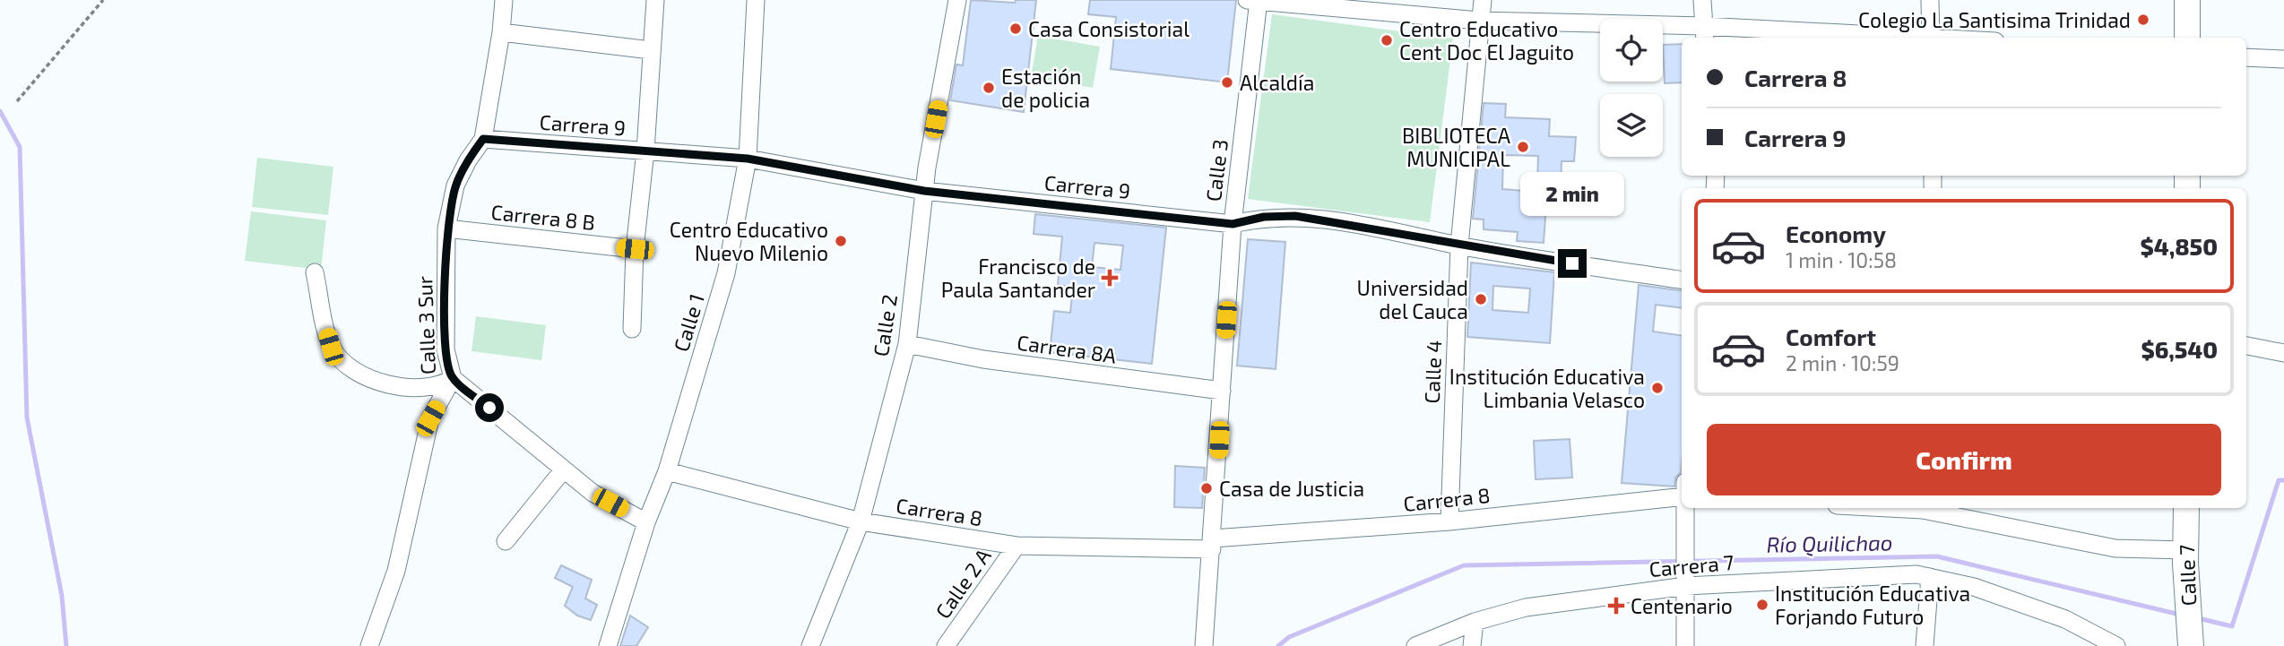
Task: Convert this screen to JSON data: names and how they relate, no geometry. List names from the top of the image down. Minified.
{"streets":{"street":["Carrera 9","Calle 3","Carrera 8 B","Calle 1","Calle 3 Sur","Calle 2","Carrera 8A","Calle 4","Carrera 8","Carrera 7","Calle 7","Calle 2 A"]},"crossings":[["Carrera 9","Calle 3"],["Carrera 9","Calle 1"],["Carrera 9","Calle 3 Sur"],["Carrera 9","Calle 2"],["Carrera 9","Calle 4"],["Calle 3","Carrera 8A"],["Calle 3","Carrera 8"],["Carrera 8 B","Calle 3 Sur"],["Calle 1","Carrera 8"],["Calle 2","Carrera 8A"],["Calle 2","Carrera 8"],["Calle 4","Carrera 8"],["Carrera 8","Calle 2 A"]],"water":["Río Quilichao"],"places":{"other":["Colegio La Santisima Trinidad","Casa Consistorial","Centro Educativo Cent Doc El Jaguito","Alcaldía","Estación de policia","BIBLIOTECA MUNICIPAL","Centro Educativo Nuevo Milenio","Universidad del Cauca","Institución Educativa Limbania Velasco","Casa de Justicia","Institución Educativa Forjando Futuro"],"health":["Francisco de Paula Santander","Centenario"]},"page":{"banner":["Carrera 8","Carrera 9"],"bubble":"2 min","list":[{"name":"Economy","note":"1 min · 10:58","value":"$4,850"},{"name":"Comfort","note":"2 min · 10:59","value":"$6,540"}],"buttons":"Confirm"}}
